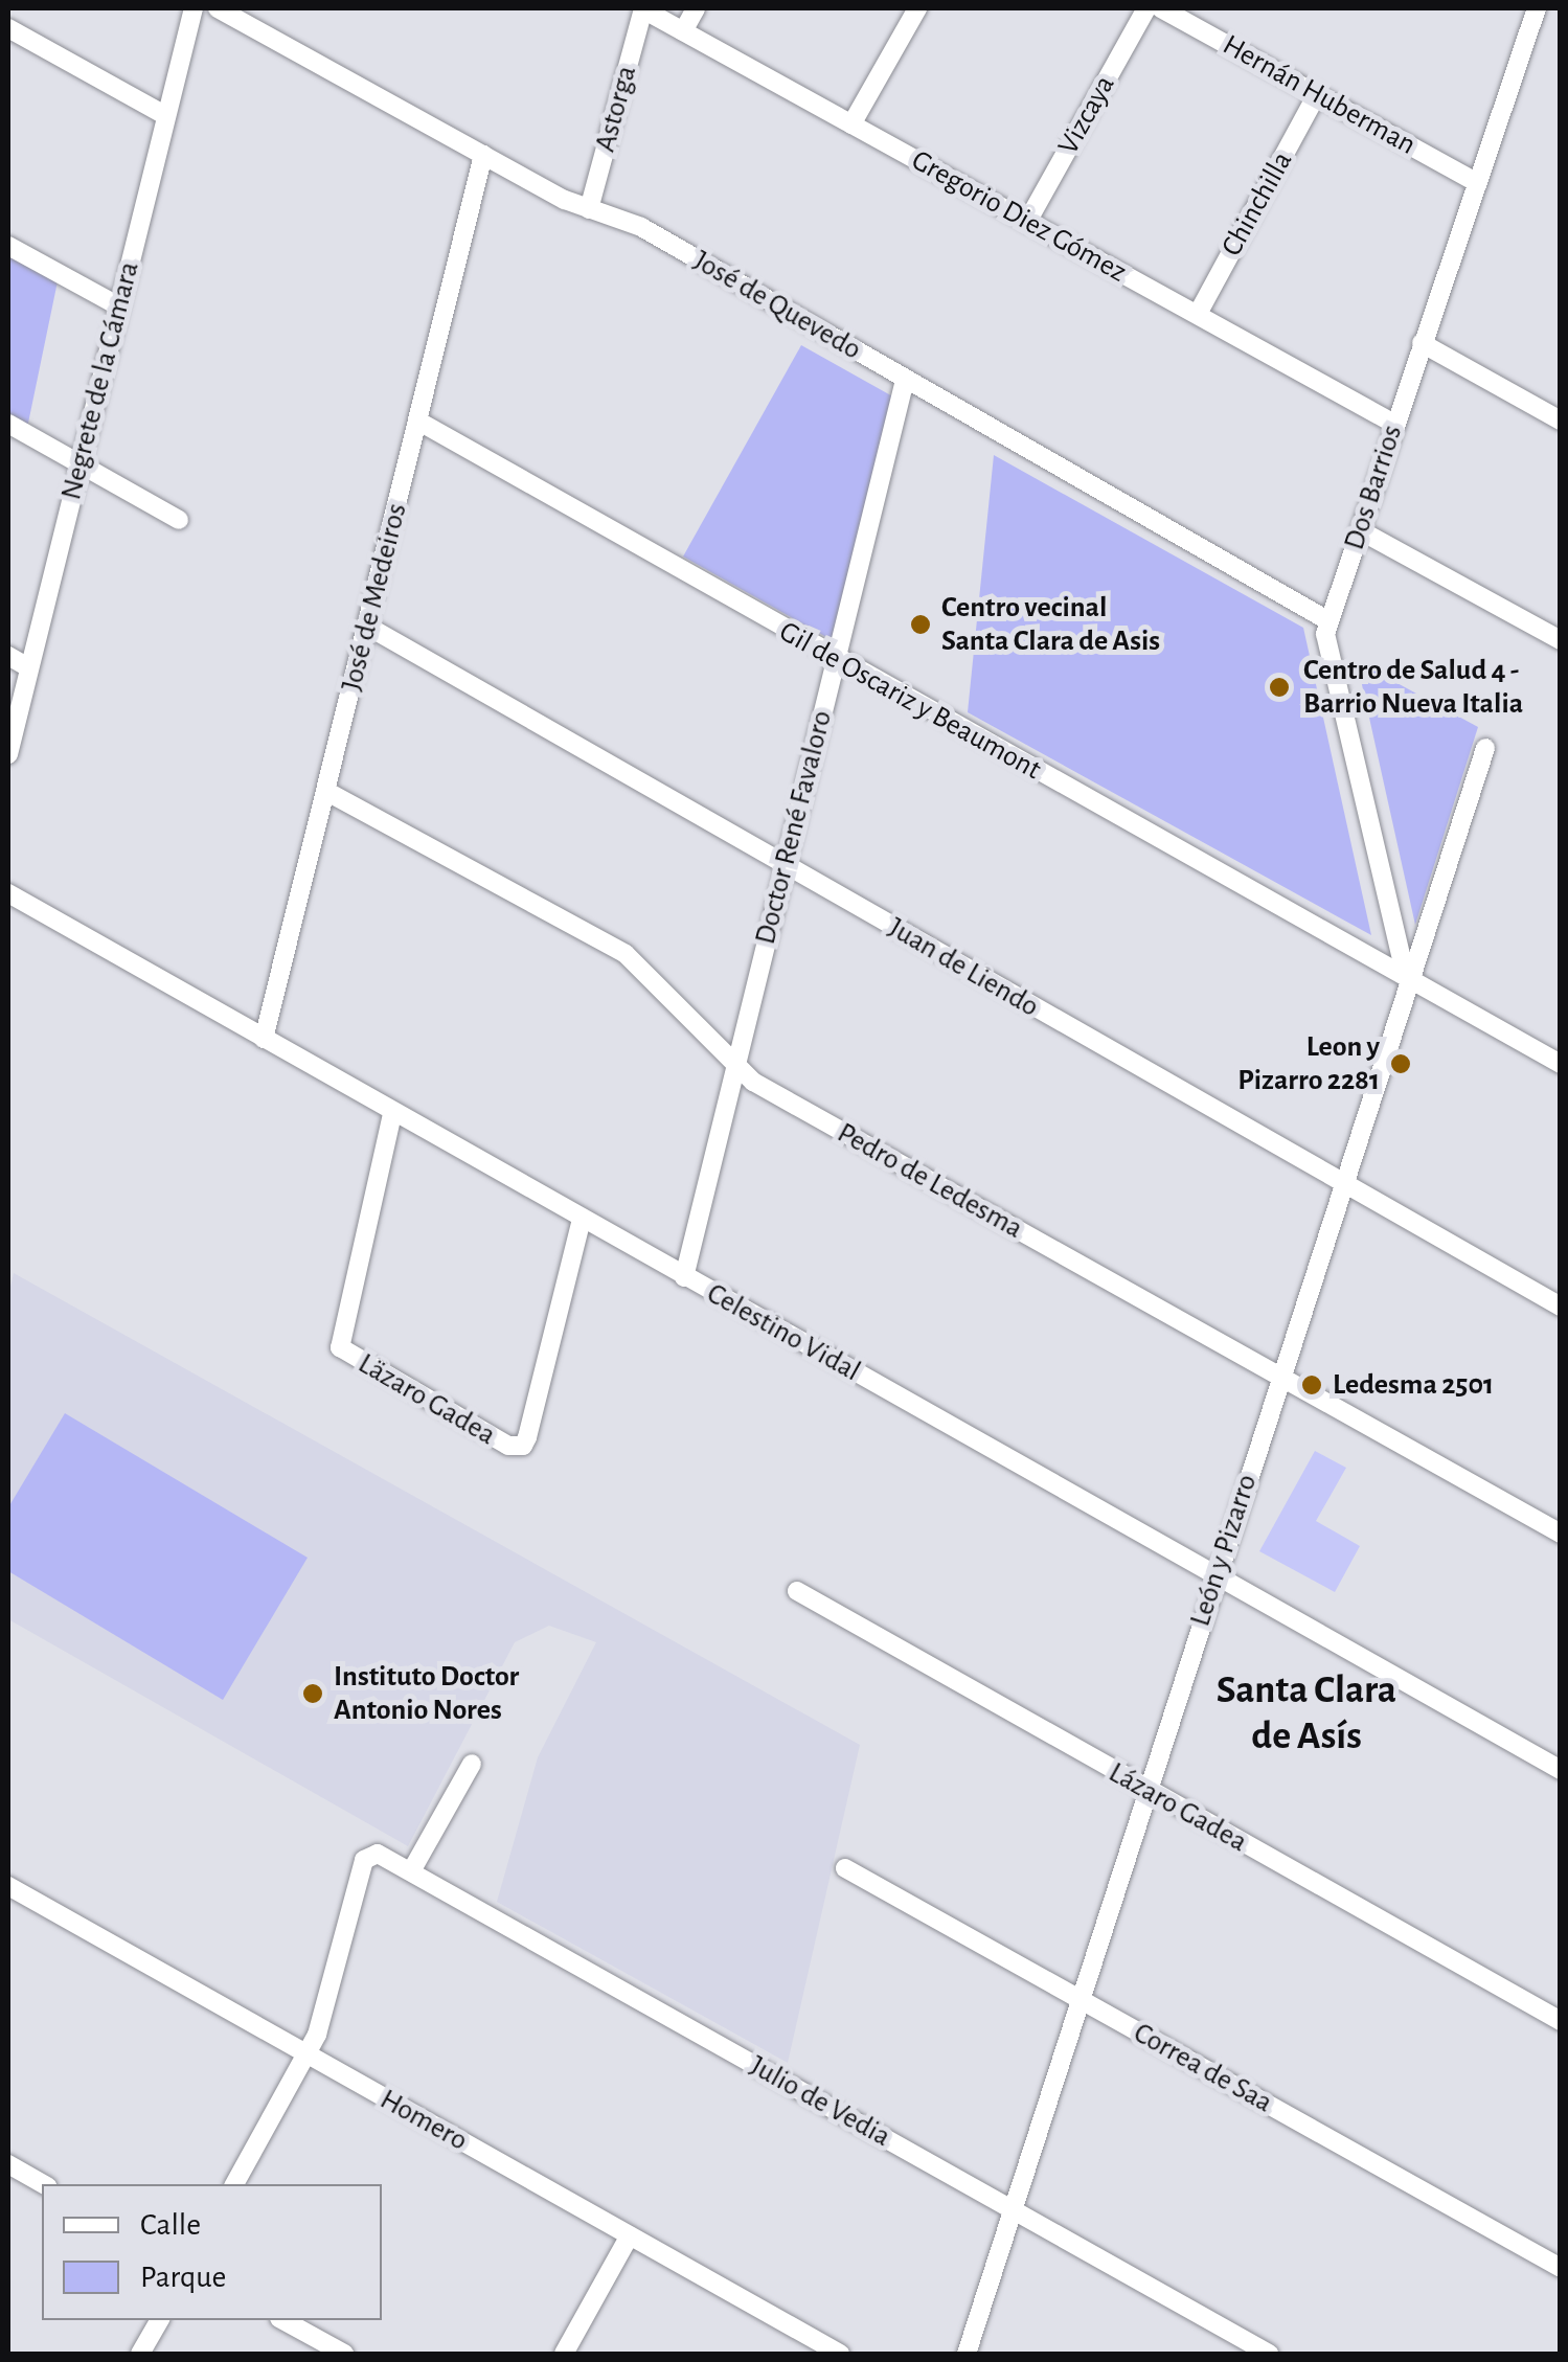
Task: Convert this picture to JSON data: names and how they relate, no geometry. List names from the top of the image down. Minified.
{"streets":{"street":["Hernán Huberman","Astorga","Vizcaya","Chinchilla","Gregorio Diez Gómez","José de Quevedo","Negrete de la Cámara","Dos Barrios","José de Medeiros","Gil de Oscariz y Beaumont","Doctor René Favaloro","Juan de Liendo","Pedro de Ledesma","Celestino Vidal","Läzaro Gadea","León y Pizarro","Lázaro Gadea","Correa de Saa","Julio de Vedia","Homero"]},"crossings":[["Hernán Huberman","Chinchilla"],["Hernán Huberman","Dos Barrios"],["Astorga","Gregorio Diez Gómez"],["Astorga","José de Quevedo"],["Vizcaya","Gregorio Diez Gómez"],["Chinchilla","Gregorio Diez Gómez"],["Gregorio Diez Gómez","Dos Barrios"],["José de Quevedo","Dos Barrios"],["José de Quevedo","José de Medeiros"],["José de Quevedo","Doctor René Favaloro"],["Dos Barrios","Gil de Oscariz y Beaumont"],["Dos Barrios","León y Pizarro"],["José de Medeiros","Gil de Oscariz y Beaumont"],["José de Medeiros","Juan de Liendo"],["José de Medeiros","Pedro de Ledesma"],["José de Medeiros","Celestino Vidal"],["Gil de Oscariz y Beaumont","Doctor René Favaloro"],["Gil de Oscariz y Beaumont","León y Pizarro"],["Doctor René Favaloro","Juan de Liendo"],["Doctor René Favaloro","Pedro de Ledesma"],["Doctor René Favaloro","Celestino Vidal"],["Juan de Liendo","León y Pizarro"],["Pedro de Ledesma","León y Pizarro"],["Celestino Vidal","Läzaro Gadea"],["Celestino Vidal","León y Pizarro"],["León y Pizarro","Lázaro Gadea"],["León y Pizarro","Correa de Saa"],["León y Pizarro","Julio de Vedia"],["Julio de Vedia","Homero"]],"districts":["Santa Clara de Asís"],"places":["Centro vecinal Santa Clara de Asis","Centro de Salud 4 - Barrio Nueva Italia","Leon y Pizarro 2281","Ledesma 2501","Instituto Doctor Antonio Nores"],"legend":["Calle","Parque"]}
